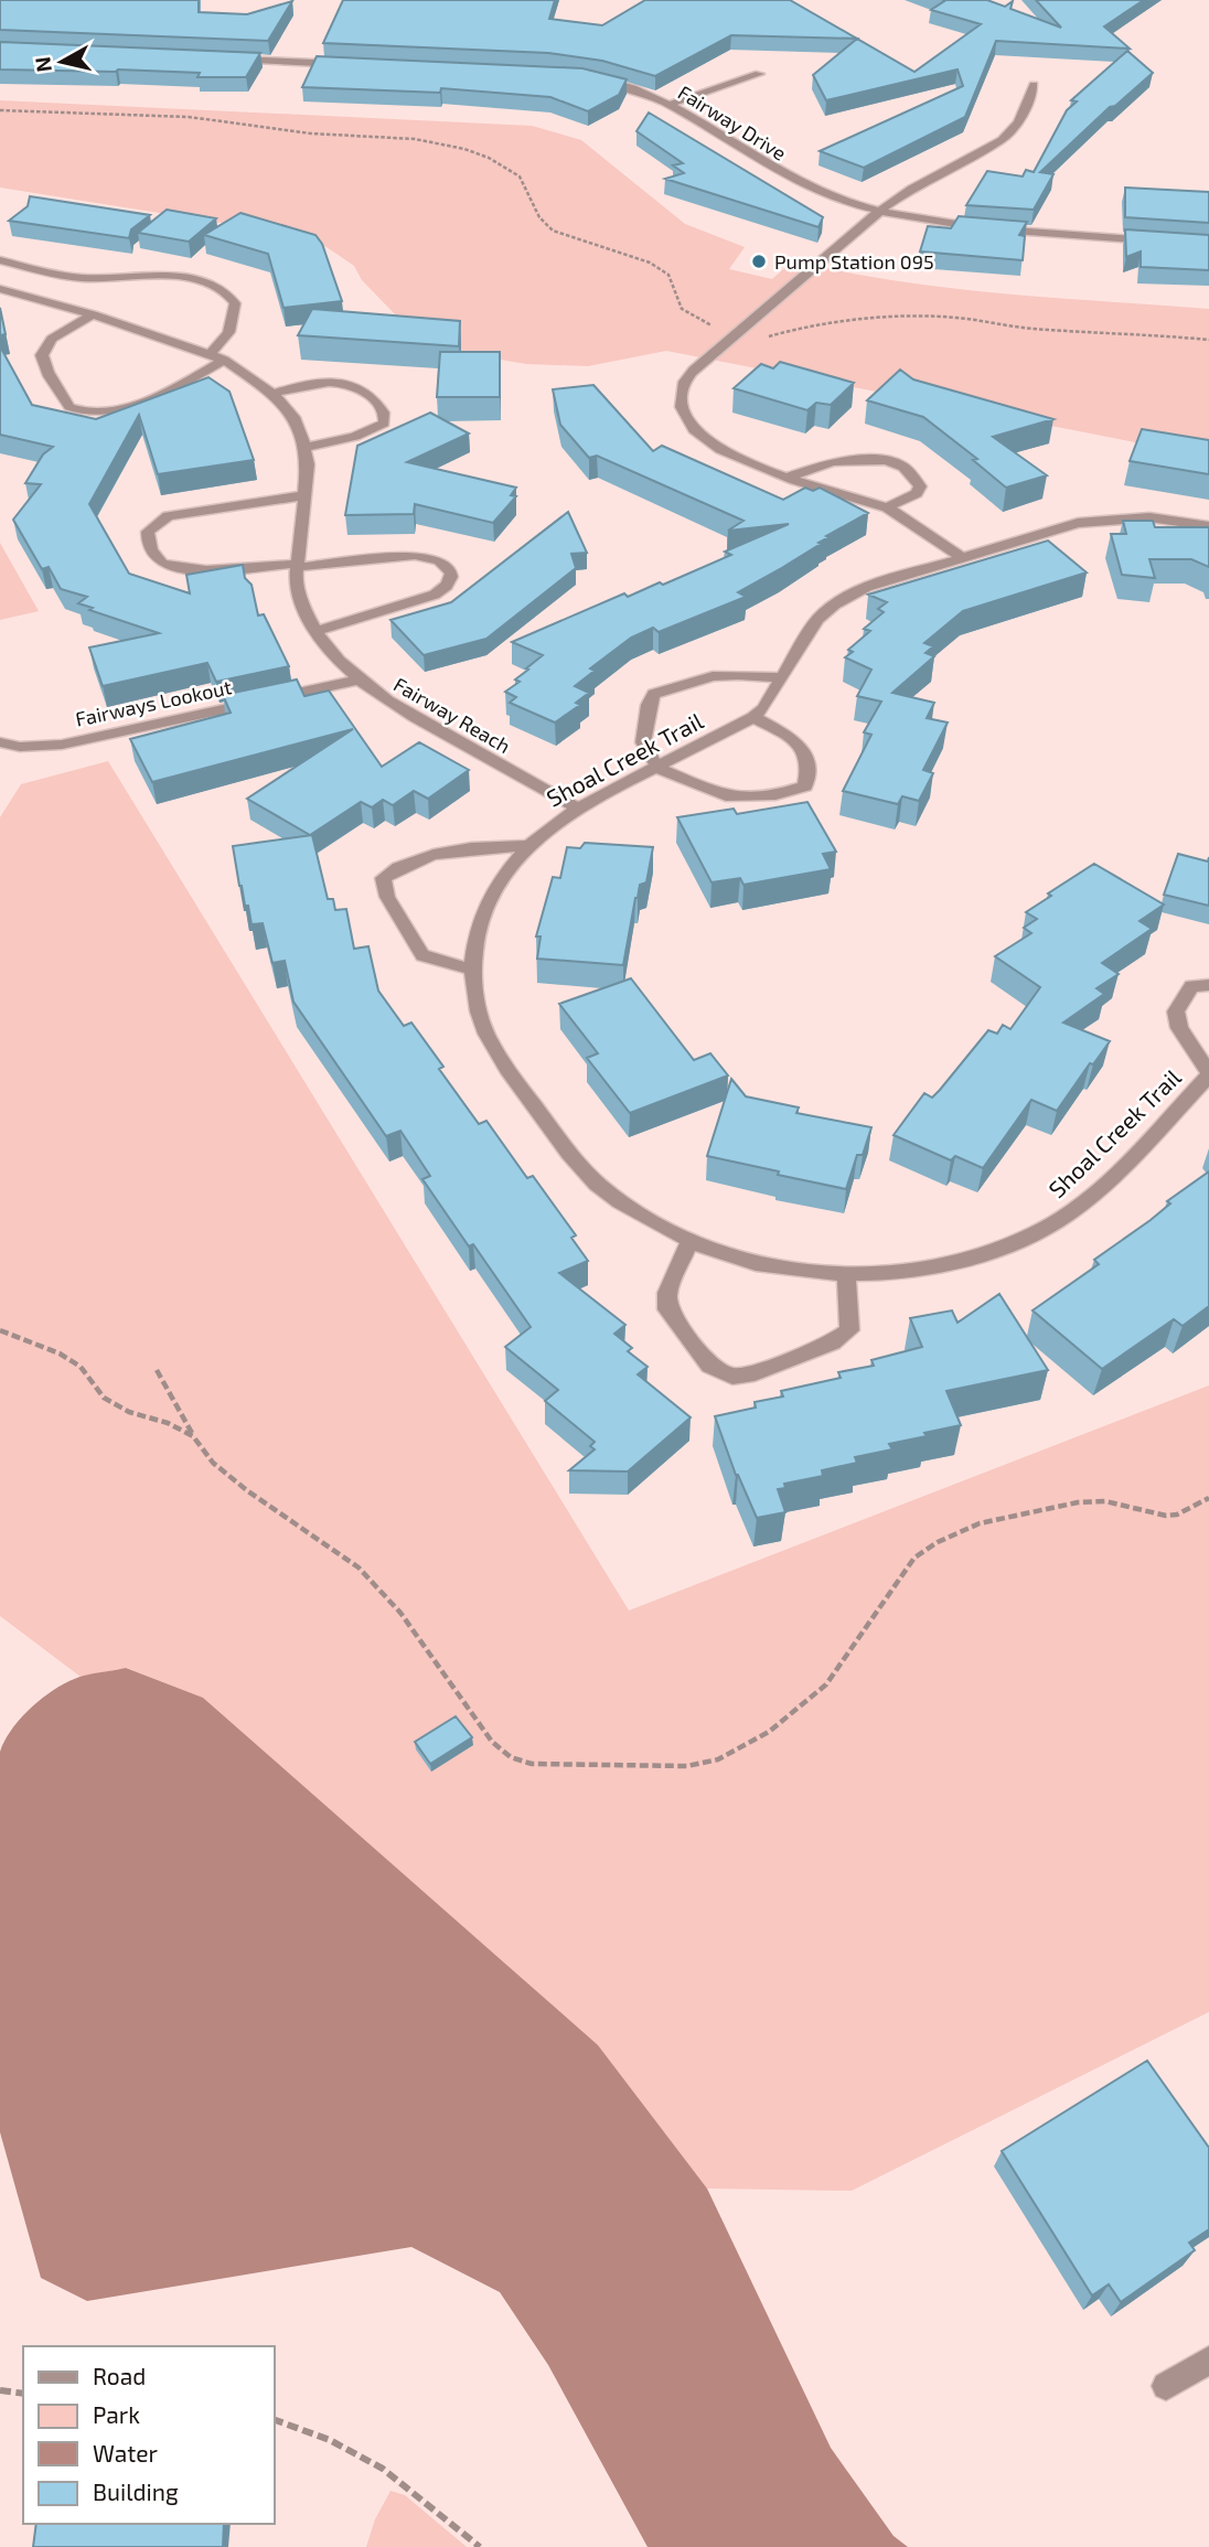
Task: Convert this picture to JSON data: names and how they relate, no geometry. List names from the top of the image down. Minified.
{"streets":{"street":["Fairway Drive","Fairways Lookout","Fairway Reach","Shoal Creek Trail"]},"crossings":[["Fairways Lookout","Fairway Reach"],["Fairway Reach","Shoal Creek Trail"]],"places":["Pump Station 095"],"legend":["Road","Park","Water","Building"],"north":"left"}
